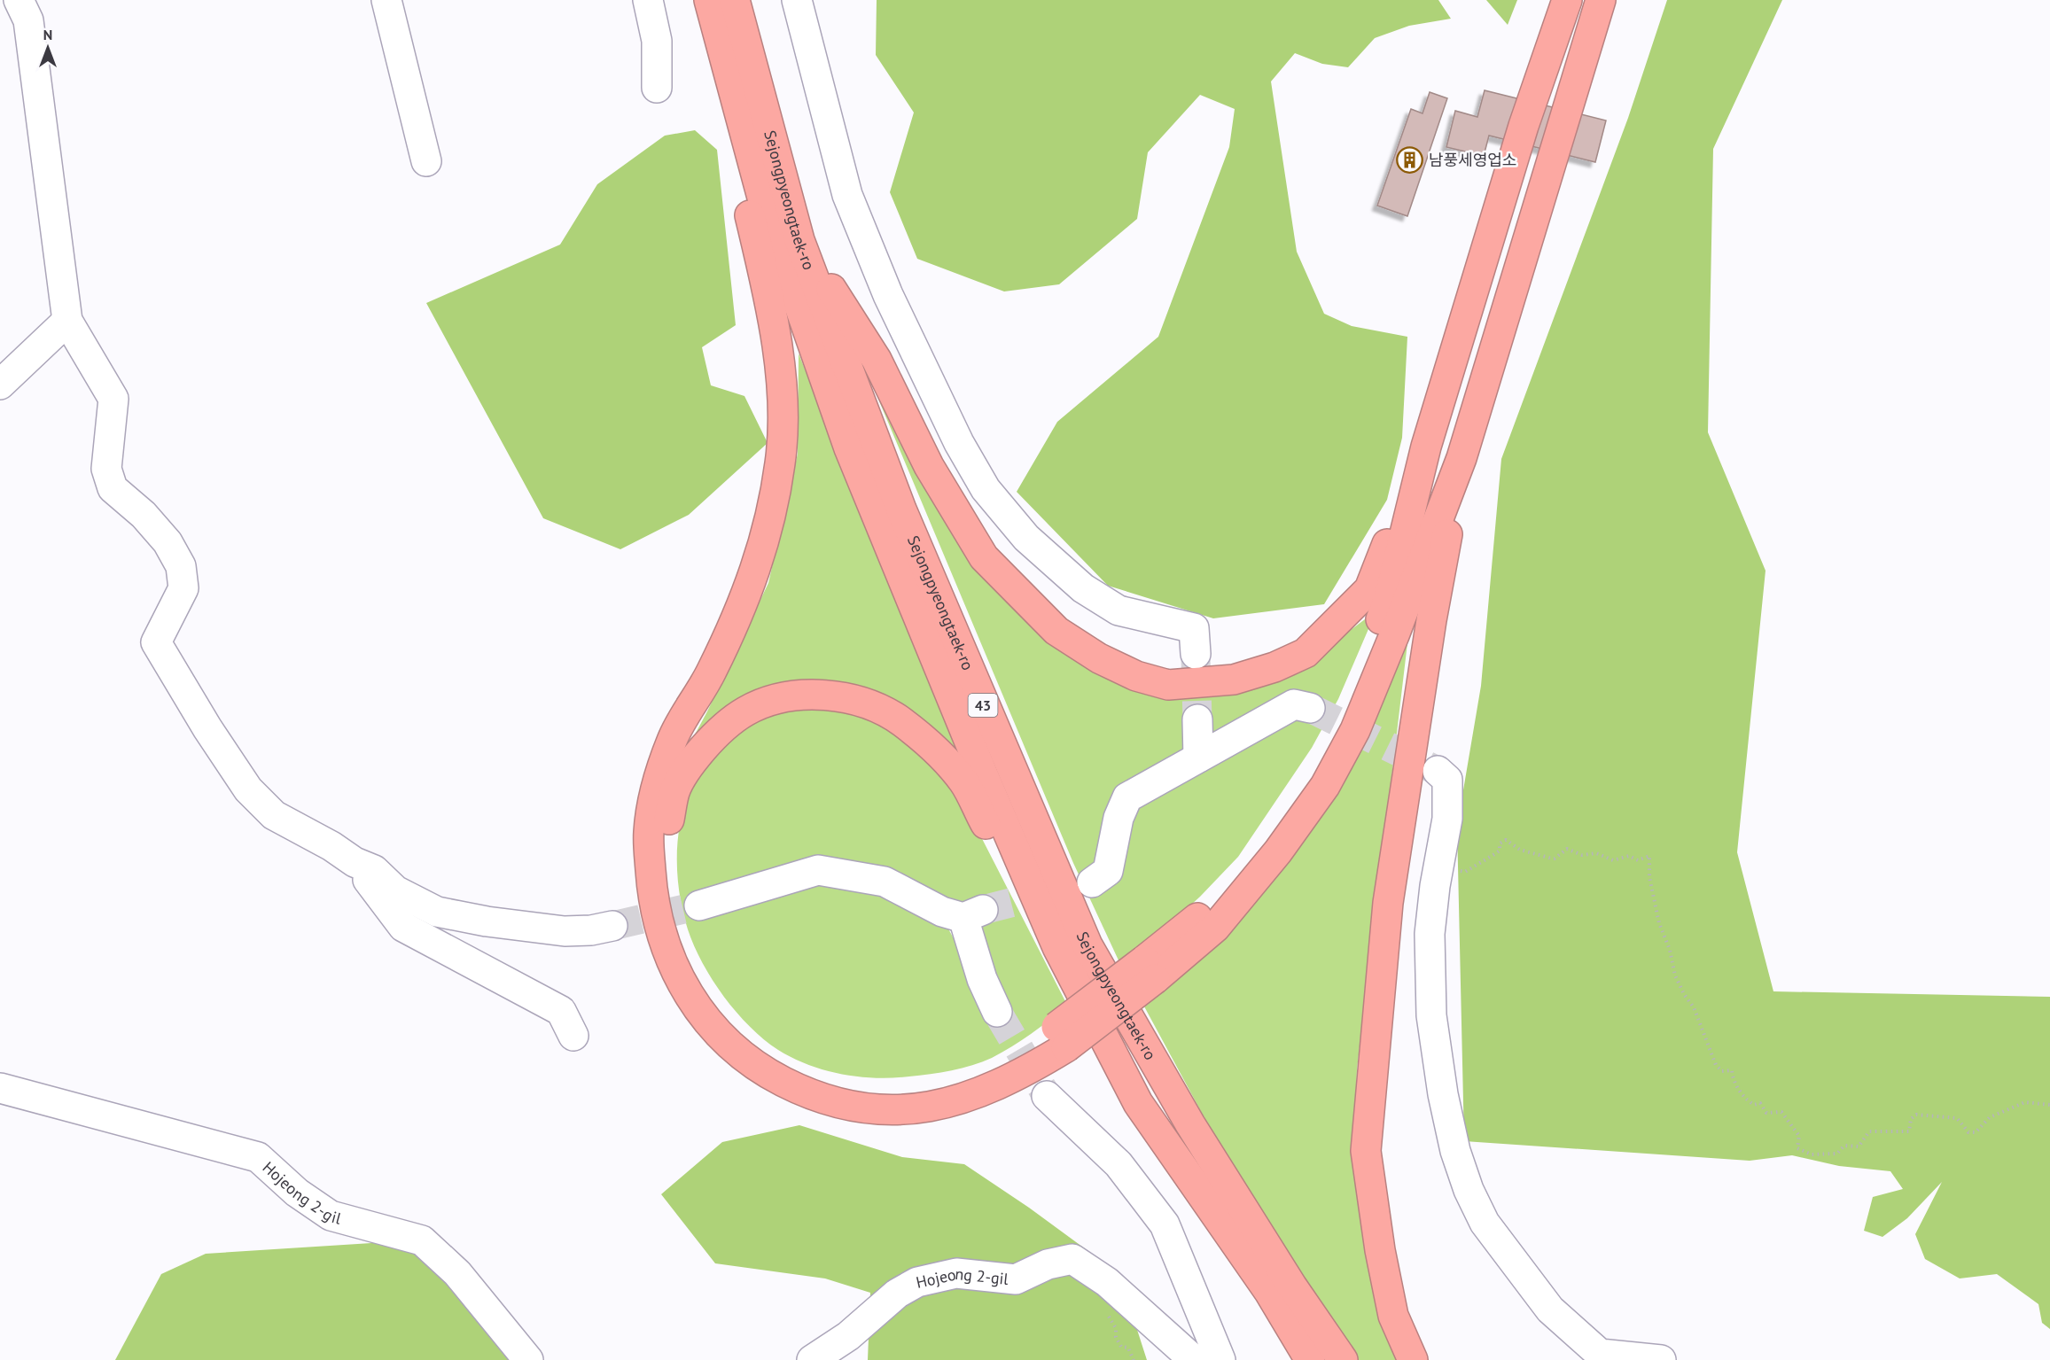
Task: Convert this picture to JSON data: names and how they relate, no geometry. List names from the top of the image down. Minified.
{"streets":{"highway":["Sejongpyeongtaek-ro","43"],"street":["Hojeong 2-gil"]},"places":{"building":["남풍세영업소"]},"north":"top"}
